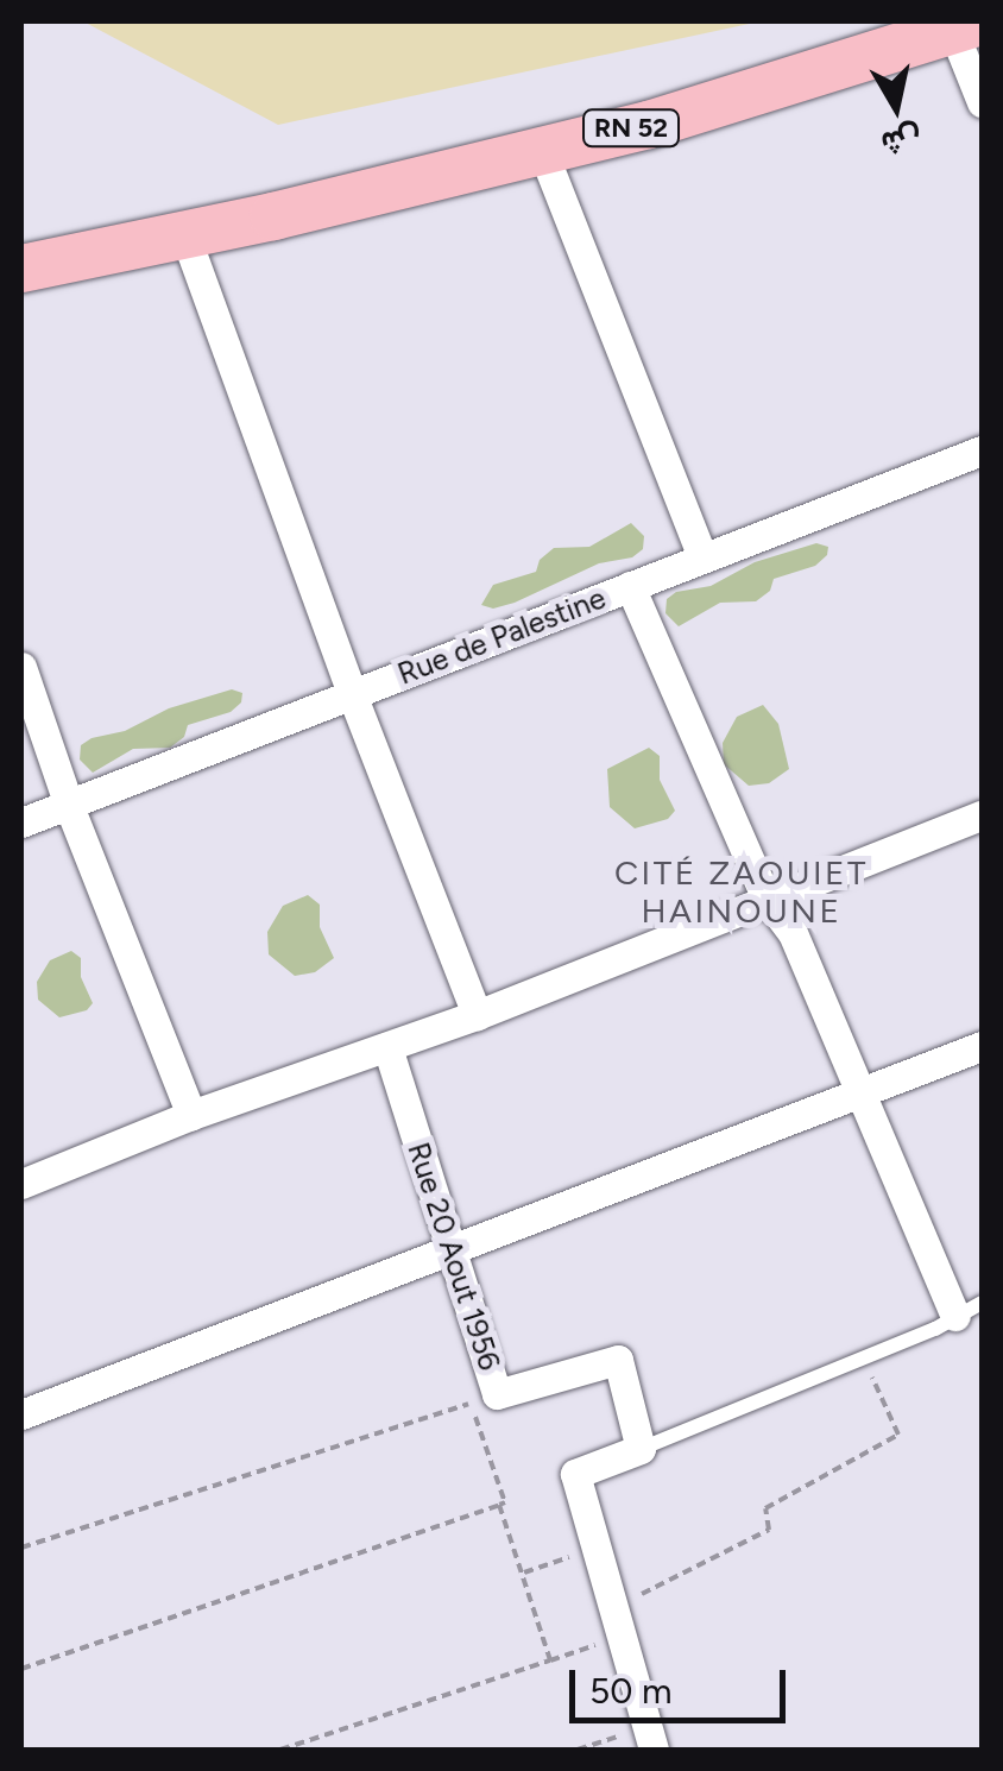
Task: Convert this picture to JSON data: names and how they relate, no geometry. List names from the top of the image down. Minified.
{"streets":{"main road":["RN 52"],"street":["Rue de Palestine","Rue 20 Aout 1956"]},"districts":["CITÉ ZAOUIET HAINOUNE"],"scale_bar":"50 m","north":"bottom"}
